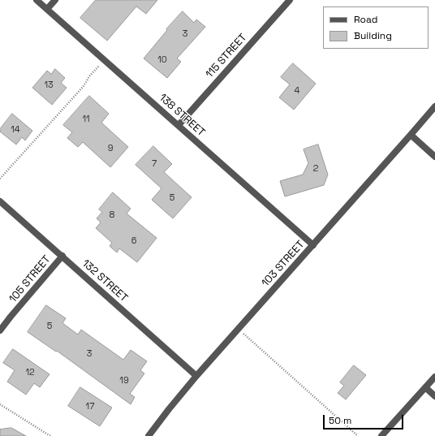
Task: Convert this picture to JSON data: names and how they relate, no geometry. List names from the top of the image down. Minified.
{"streets":{"street":["115 STREET","138 STREET","103 STREET","105 STREET","132 STREET"]},"crossings":[["115 STREET","138 STREET"],["138 STREET","103 STREET"],["103 STREET","132 STREET"],["105 STREET","132 STREET"]],"house_numbers":["3","10","13","4","11","14","9","7","2","5","8","6","5","3","12","19","17"],"legend":["Road","Building"],"scale_bar":"50 m"}
